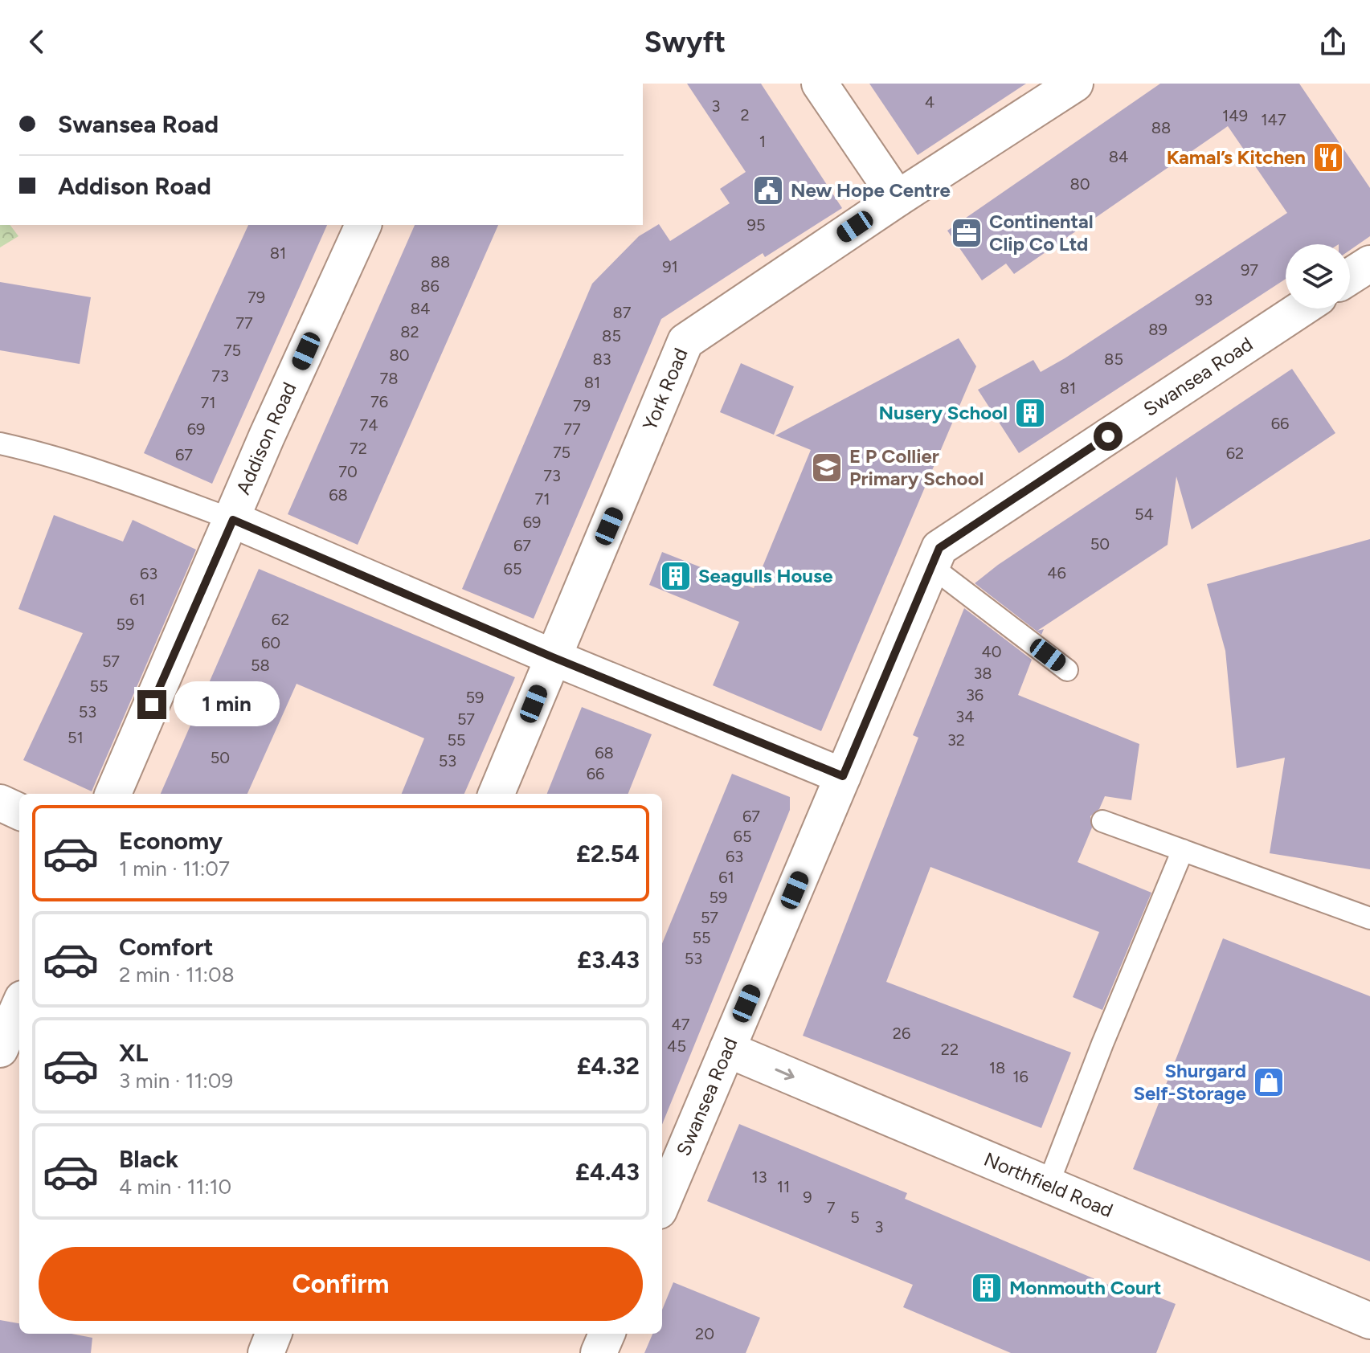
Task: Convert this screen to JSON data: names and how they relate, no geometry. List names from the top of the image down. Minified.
{"streets":{"street":["Swansea Road","York Road","Addison Road","Northfield Road"]},"crossings":[["Swansea Road","Northfield Road"]],"one_way":["Northfield Road"],"places":{"restaurant":["Kamal’s Kitchen"],"public building":["New Hope Centre"],"office":["Continental Clip Co Ltd"],"building":["Nusery School","Seagulls House","Monmouth Court"],"school or university":["E P Collier Primary School"],"shop":["Shurgard Self-Storage"]},"house_numbers":["4","3","2","149","147","88","1","84","80","95","81","88","91","97","86","79","93","84","87","77","89","82","85","75","80","83","85","73","78","81","81","76","71","79","66","74","69","77","72","75","62","67","70","73","68","71","54","69","50","67","65","46","63","61","62","59","60","40","57","58","38","55","36","59","53","34","57","51","55","32","68","50","53","66","67","65","63","61","59","57","55","53","47","26","45","22","18","16","13","11","9","7","5","3","20"],"page":{"header":"Swyft","banner":["Swansea Road","Addison Road"],"bubble":"1 min","list":[{"name":"Economy","note":"1 min · 11:07","value":"£2.54"},{"name":"Comfort","note":"2 min · 11:08","value":"£3.43"},{"name":"XL","note":"3 min · 11:09","value":"£4.32"},{"name":"Black","note":"4 min · 11:10","value":"£4.43"}],"buttons":"Confirm"}}
